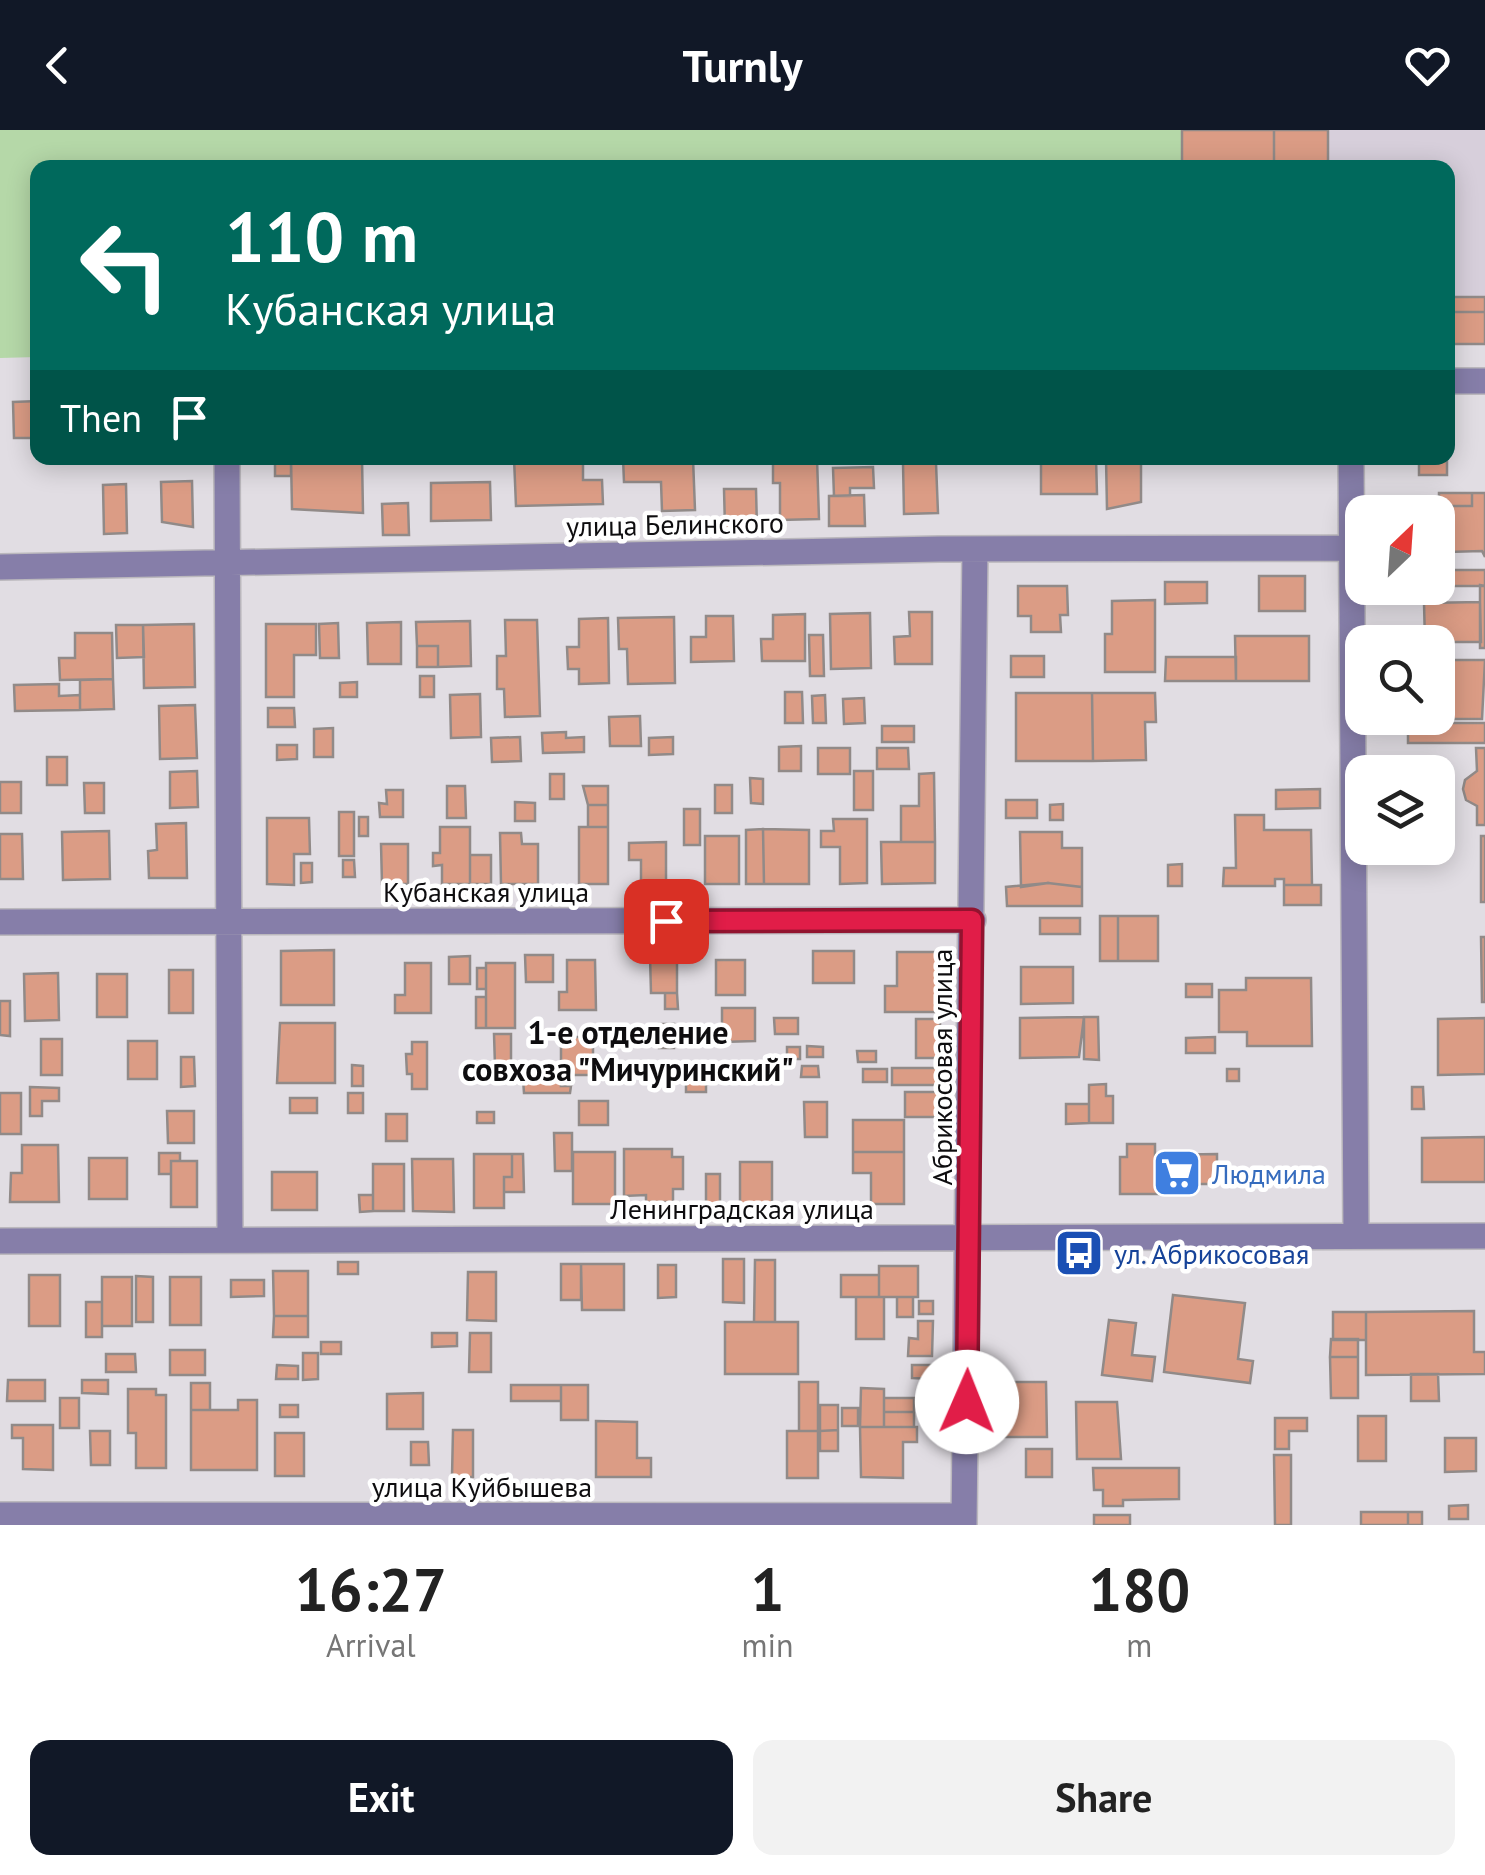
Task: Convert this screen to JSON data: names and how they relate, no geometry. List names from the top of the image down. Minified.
{"streets":{"street":["улица Белинского","Кубанская улица","Абрикосовая улица","Ленинградская улица","улица Куйбышева"]},"crossings":[["улица Белинского","Абрикосовая улица"],["Кубанская улица","Абрикосовая улица"],["Абрикосовая улица","Ленинградская улица"],["Абрикосовая улица","улица Куйбышева"]],"districts":["1-е отделение совхоза \"Мичуринский\""],"places":{"supermarket":["Людмила"],"bus stop":["ул. Абрикосовая"]},"north":"top right","page":{"header":"Turnly","turn":["110 m","Кубанская улица"],"then":"Then","eta":["16:27","Arrival","1","min","180","m"],"buttons":["Exit","Share"]}}
